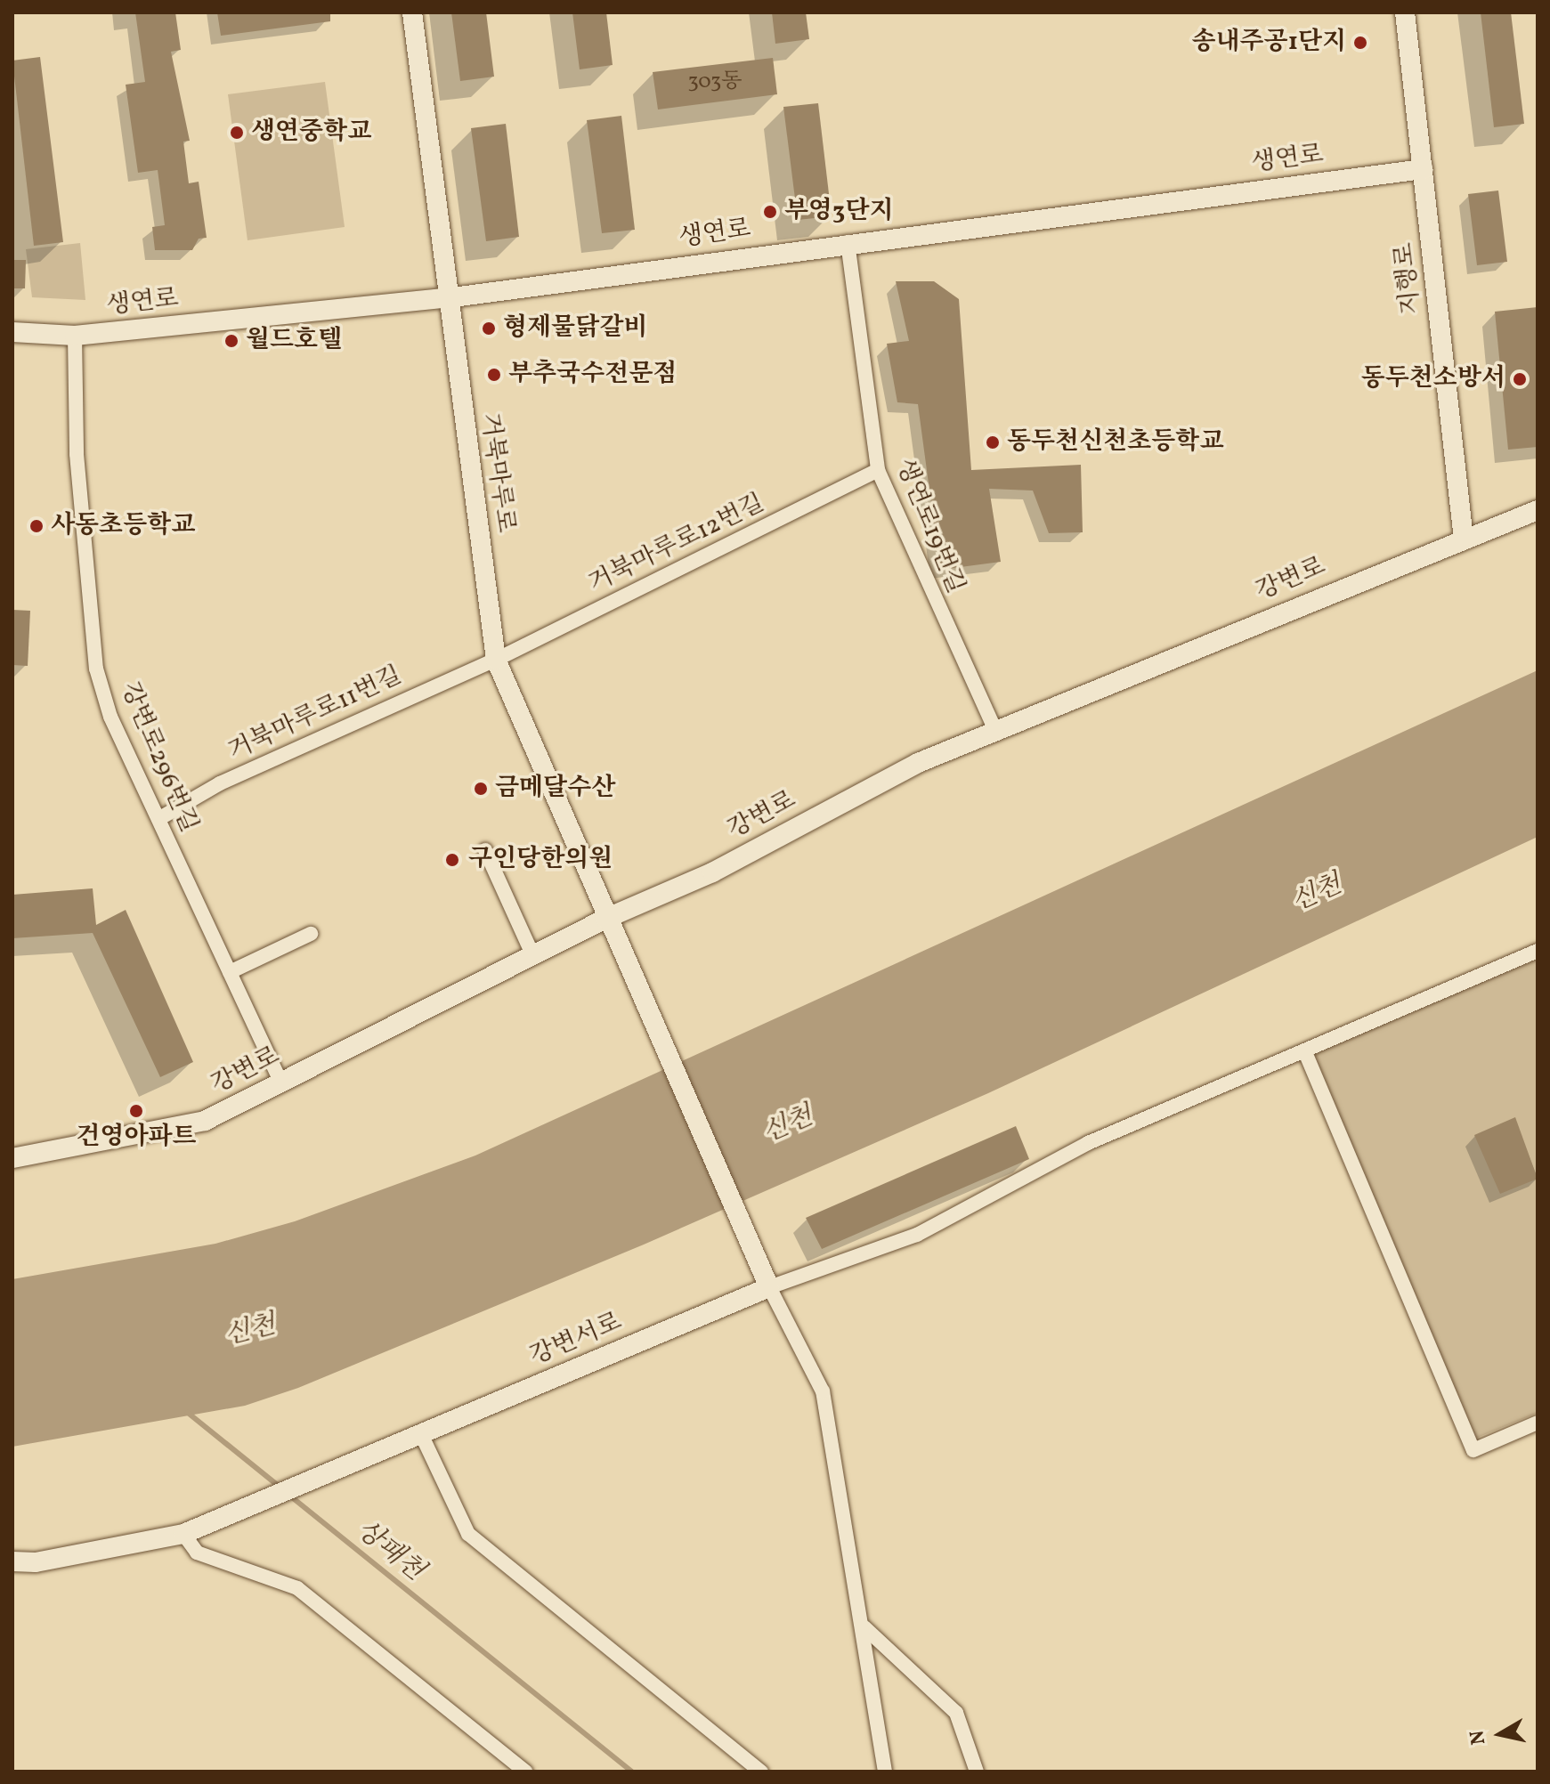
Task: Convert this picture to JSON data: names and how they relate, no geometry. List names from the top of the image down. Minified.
{"streets":{"street":["생연로","지행로","거북마루로","생연로19번길","거북마루로12번길","강변로","거북마루로11번길","강변로296번길","강변서로"]},"crossings":[["생연로","지행로"],["생연로","거북마루로"],["생연로","생연로19번길"],["생연로","강변로296번길"],["지행로","강변로"],["거북마루로","거북마루로12번길"],["거북마루로","강변로"],["거북마루로","거북마루로11번길"],["거북마루로","강변서로"],["생연로19번길","거북마루로12번길"],["생연로19번길","강변로"],["거북마루로12번길","거북마루로11번길"],["강변로","강변로296번길"],["거북마루로11번길","강변로296번길"]],"water":["신천","상패천"],"places":["송내주공1단지","생연중학교","부영3단지","형제물닭갈비","월드호텔","부추국수전문점","동두천소방서","동두천신천초등학교","사동초등학교","금메달수산","구인당한의원","건영아파트"],"house_numbers":["303동"],"north":"left"}
